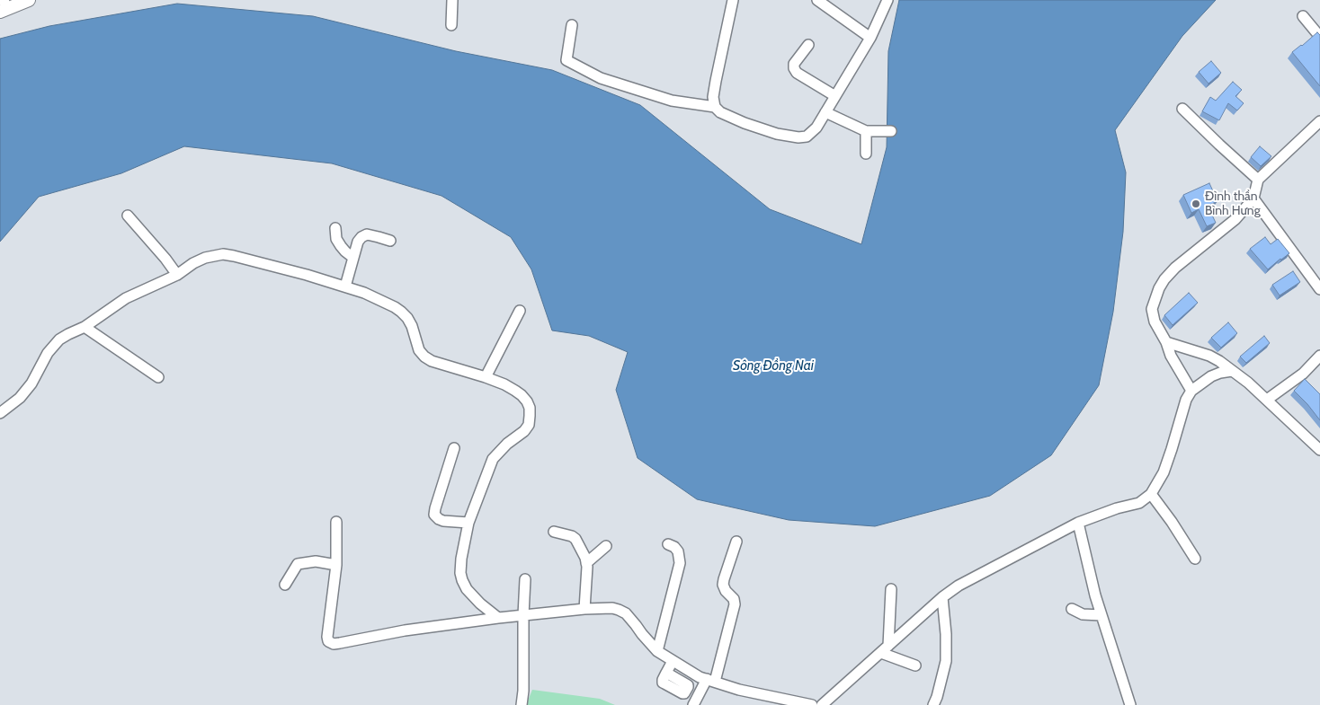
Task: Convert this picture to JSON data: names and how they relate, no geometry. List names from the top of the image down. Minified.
{"water":["Sông Đồng Nai"],"places":["Đình thần Bình Hưng"]}
